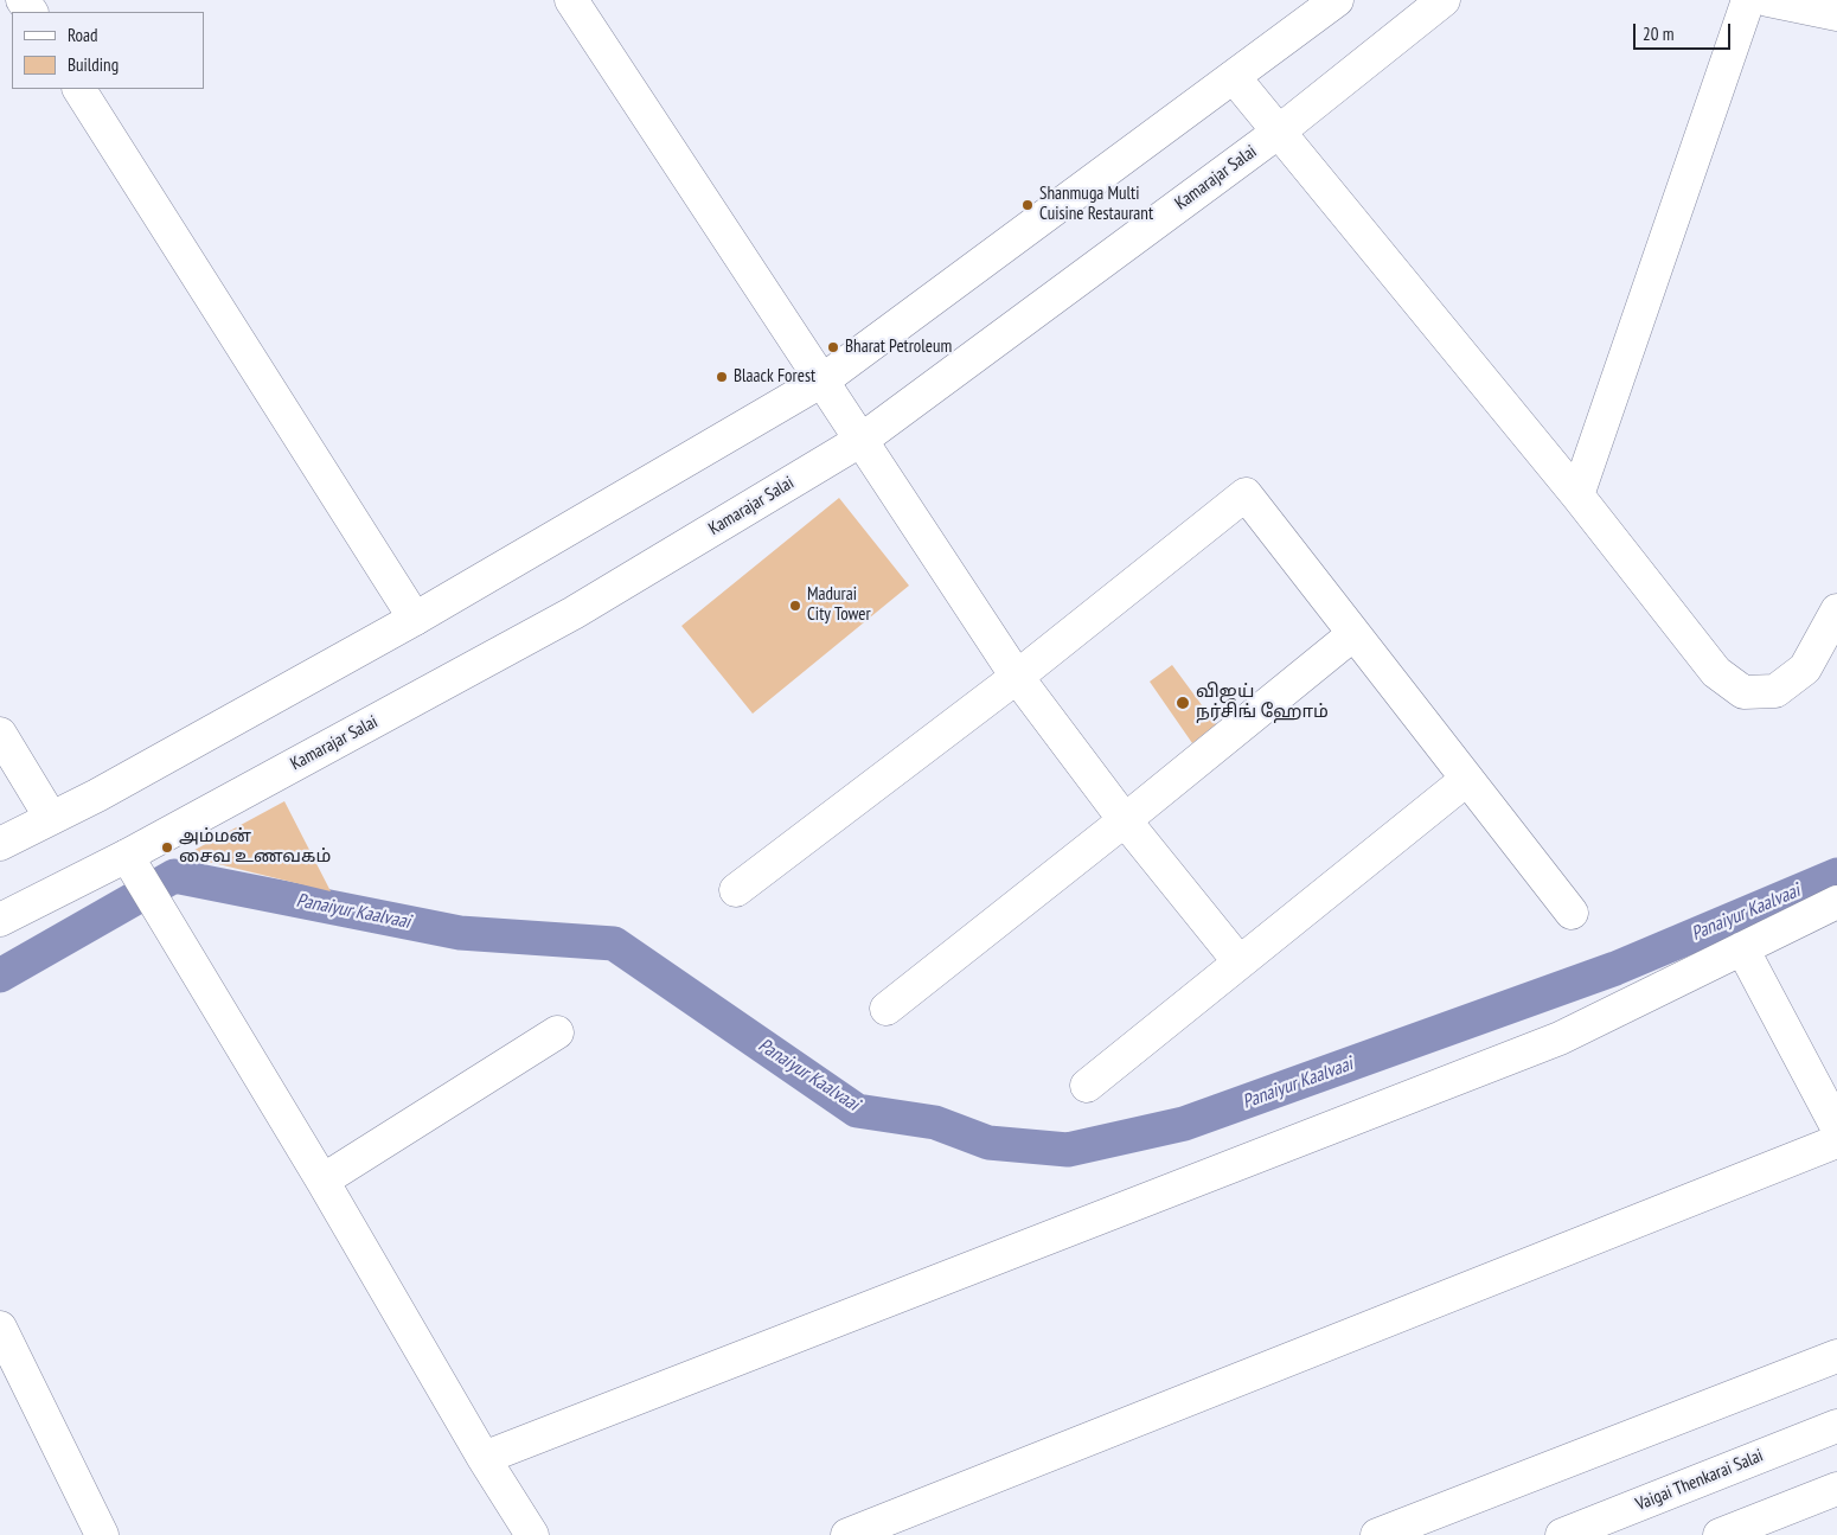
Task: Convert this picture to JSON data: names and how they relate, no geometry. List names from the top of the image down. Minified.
{"streets":{"main road":["Kamarajar Salai","Vaigai Thenkarai Salai"]},"water":["Panaiyur Kaalvaai"],"places":["Shanmuga Multi Cuisine Restaurant","Bharat Petroleum","Blaack Forest","Madurai City Tower","விஜய் நர்சிங் ஹோம்","அம்மன் சைவ உணவகம்"],"legend":["Road","Building"],"scale_bar":"20 m"}
